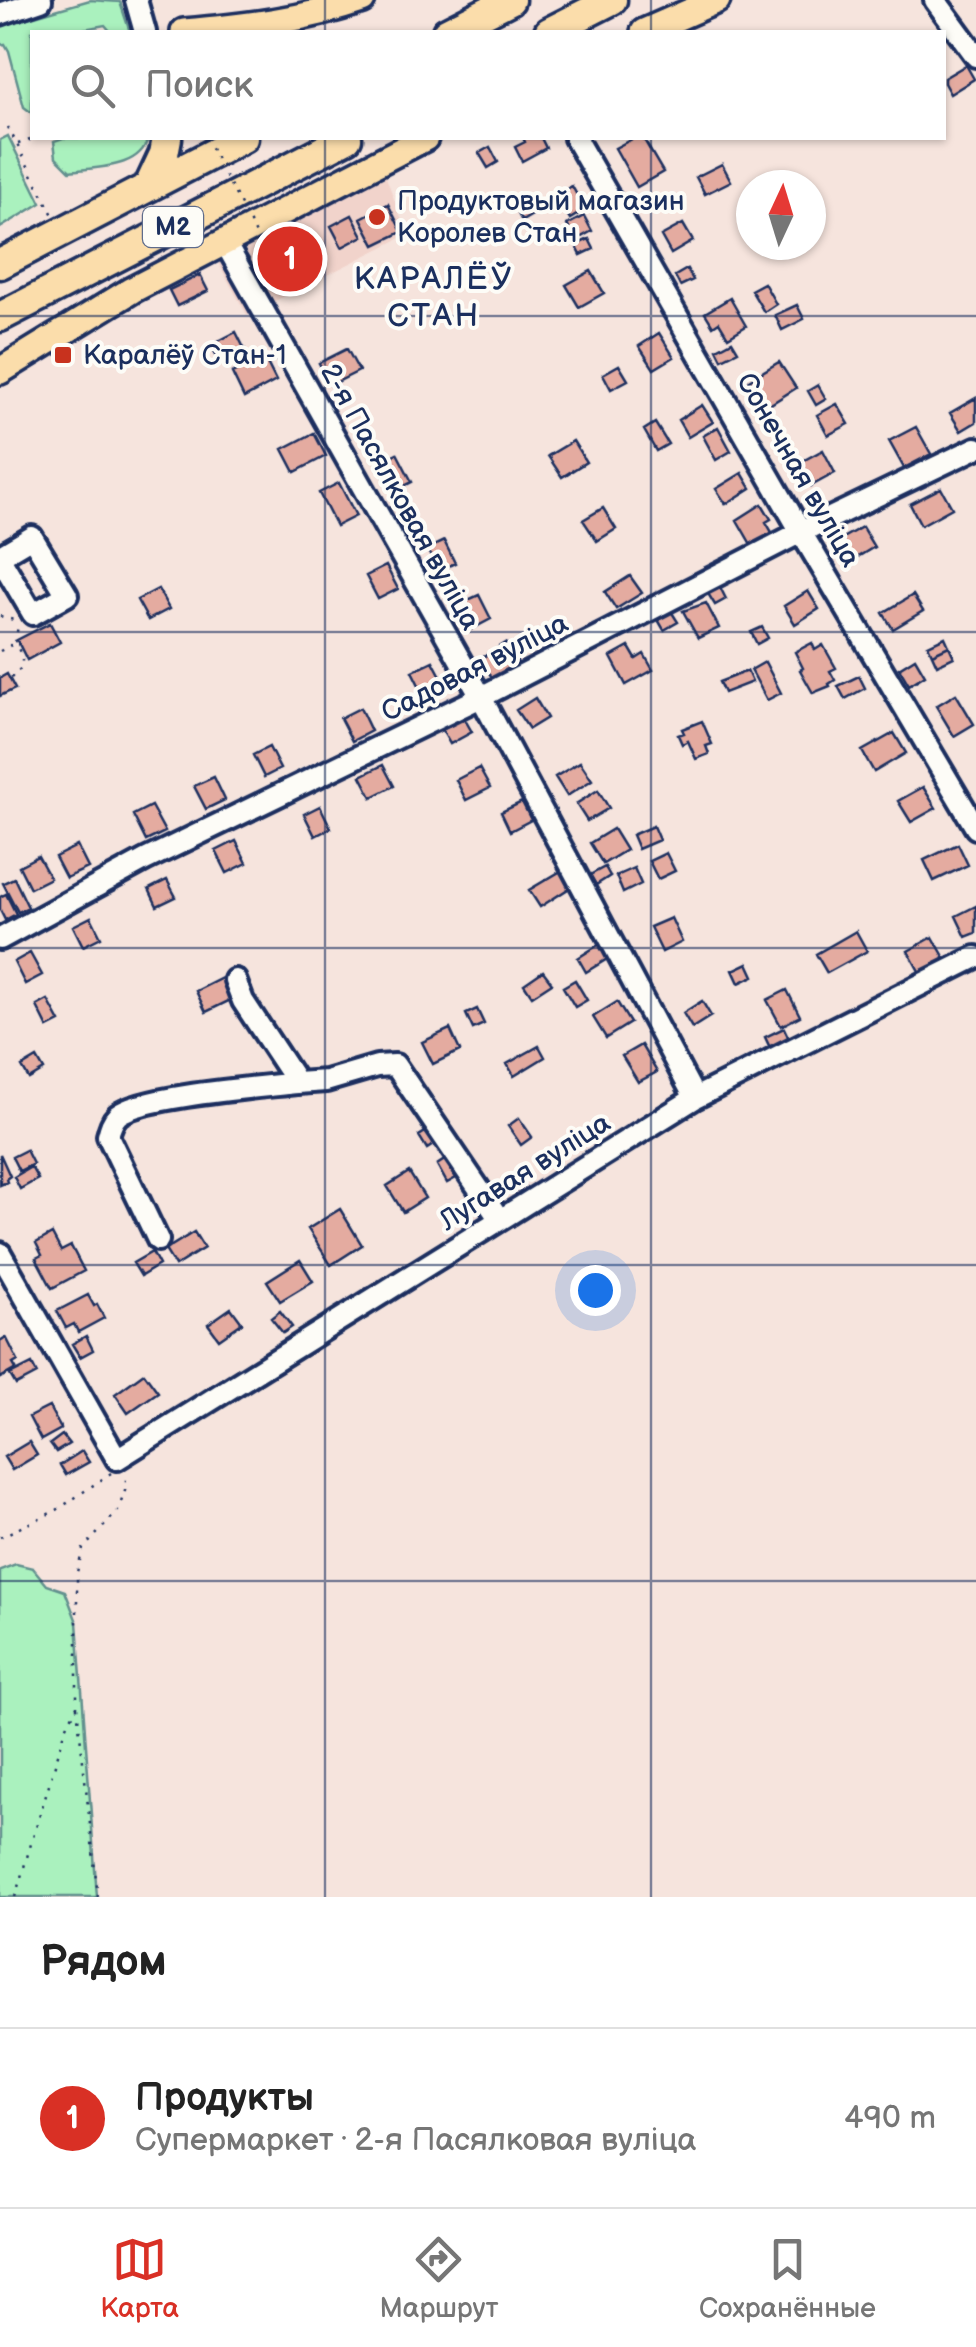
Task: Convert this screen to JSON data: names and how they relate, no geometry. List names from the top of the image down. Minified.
{"streets":{"highway":["М2"],"street":["Сонечная вуліца","2-я Пасялковая вуліца","Садовая вуліца","Лугавая вуліца"]},"crossings":[["Сонечная вуліца","Садовая вуліца"],["2-я Пасялковая вуліца","Садовая вуліца"],["2-я Пасялковая вуліца","Лугавая вуліца"]],"districts":["КАРАЛЁЎ СТАН"],"places":{"other":["Продуктовый магазин Королев Стан"],"transit":["Каралёў Стан-1"]},"north":"top","page":{"search":"Поиск","pins":"1","heading":"Рядом","list":[{"mark":"1","name":"Продукты","note":"Супермаркет · 2-я Пасялковая вуліца","value":"490 m"}],"nav":["Карта","Маршрут","Сохранённые"]}}
